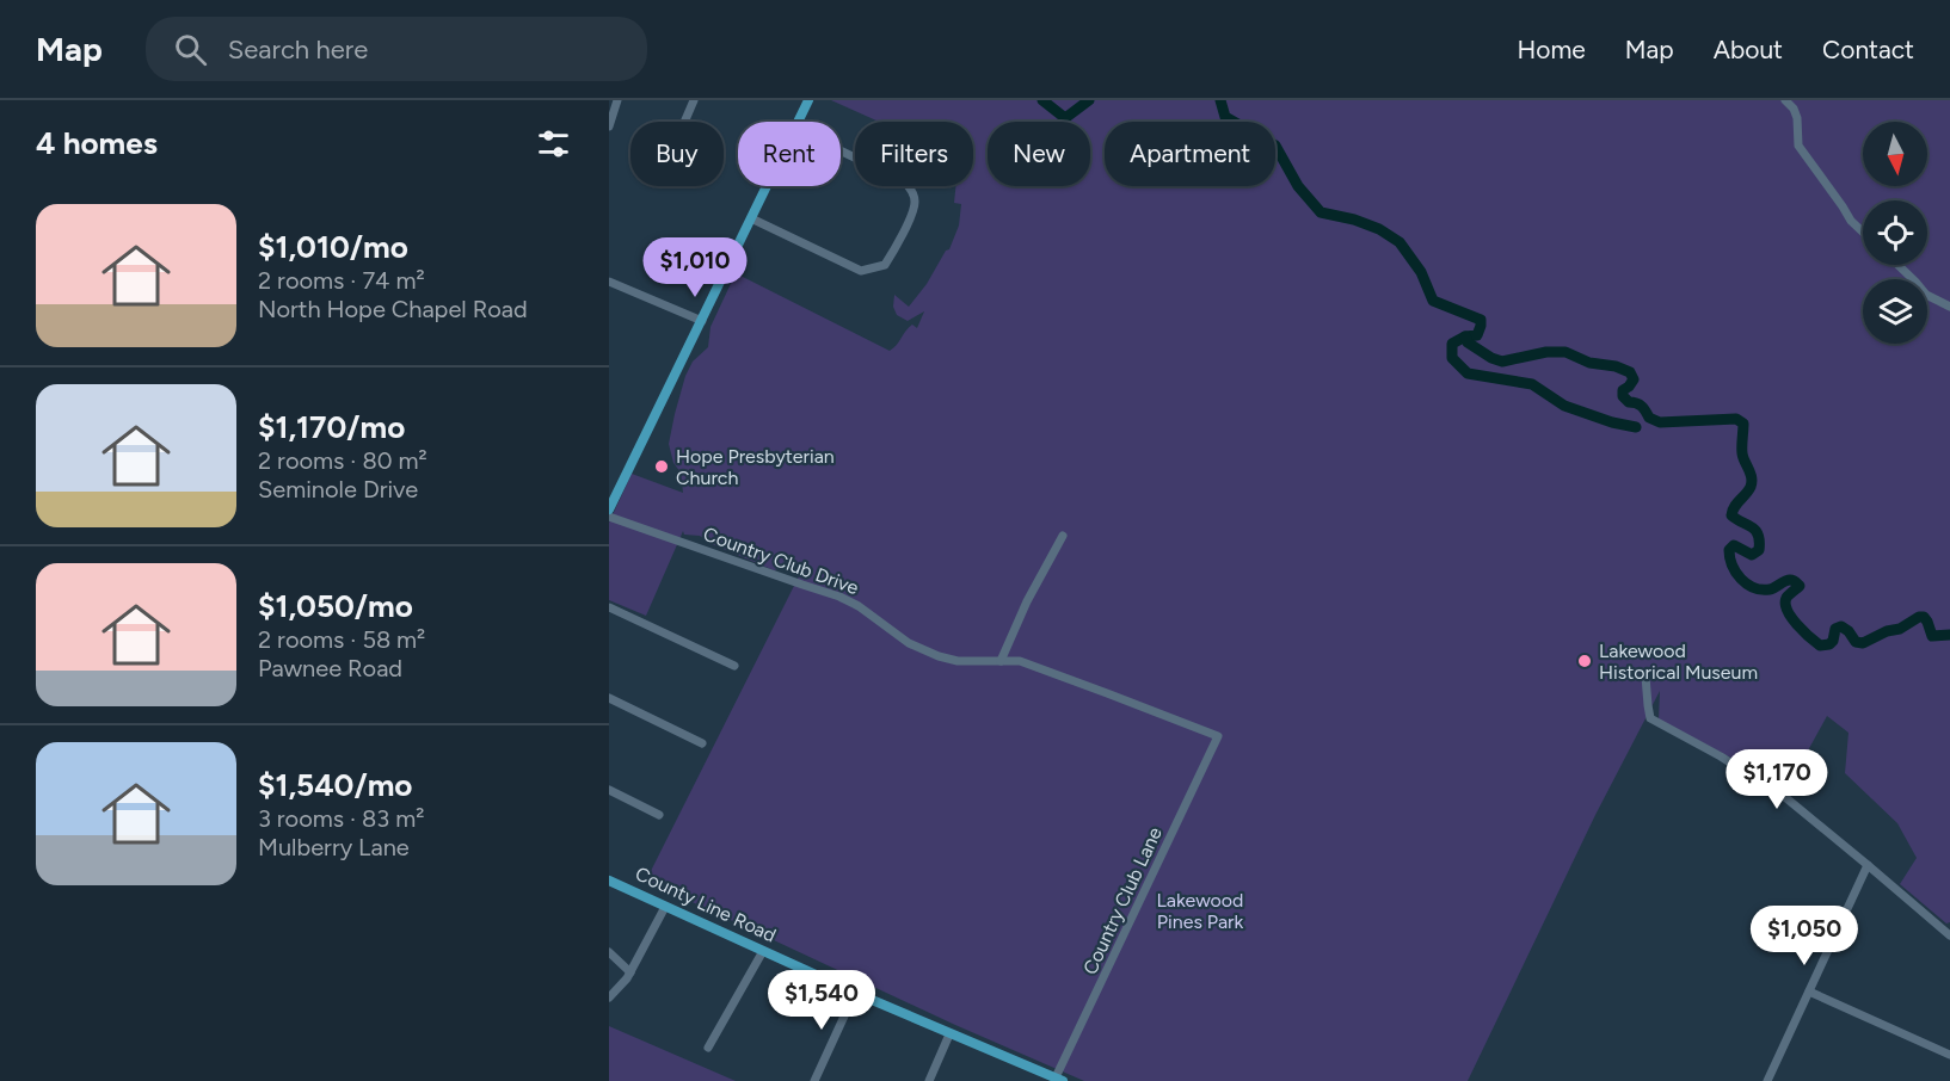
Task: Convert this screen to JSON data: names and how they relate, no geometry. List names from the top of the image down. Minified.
{"streets":{"main road":["County Line Road"],"street":["Country Club Drive","Country Club Lane"]},"crossings":[["Country Club Drive","Country Club Lane"],["Country Club Lane","County Line Road"]],"parks":["Lakewood Pines Park"],"places":["Hope Presbyterian Church","Lakewood Historical Museum"],"north":"bottom","page":{"header":"Map","search":"Search here","nav":["Home","Map","About","Contact"],"heading":"4 homes","chip":["Buy","Rent","Filters","New","Apartment"],"list":[{"name":"$1,010/mo","note":"2 rooms · 74 m² · North Hope Chapel Road"},{"name":"$1,170/mo","note":"2 rooms · 80 m² · Seminole Drive"},{"name":"$1,050/mo","note":"2 rooms · 58 m² · Pawnee Road"},{"name":"$1,540/mo","note":"3 rooms · 83 m² · Mulberry Lane"}],"price":["$1,010","$1,170","$1,050","$1,540"]}}
